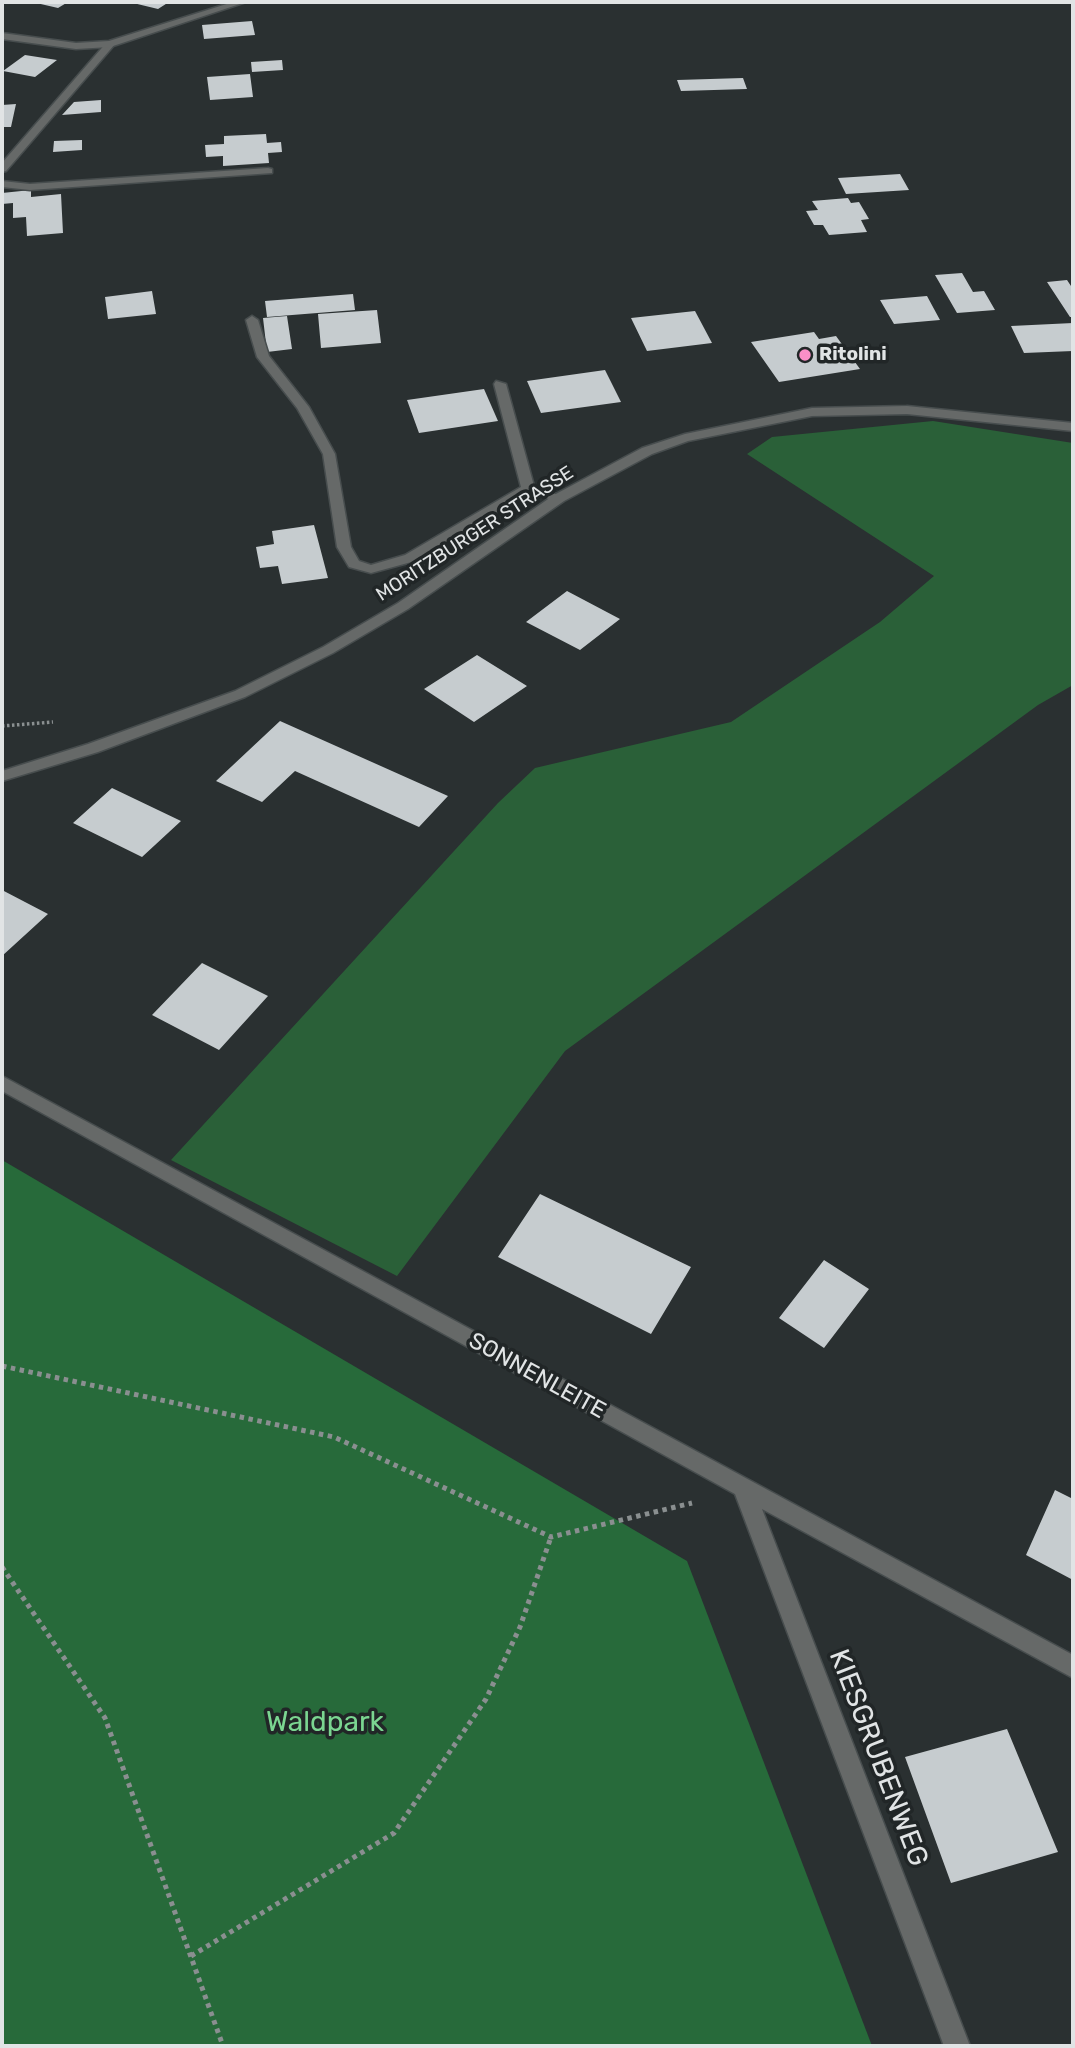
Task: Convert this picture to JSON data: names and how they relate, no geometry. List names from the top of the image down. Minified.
{"streets":{"street":["MORITZBURGER STRASSE","SONNENLEITE","KIESGRUBENWEG"]},"crossings":[["SONNENLEITE","KIESGRUBENWEG"]],"parks":["Waldpark"],"places":["Ritolini"]}
